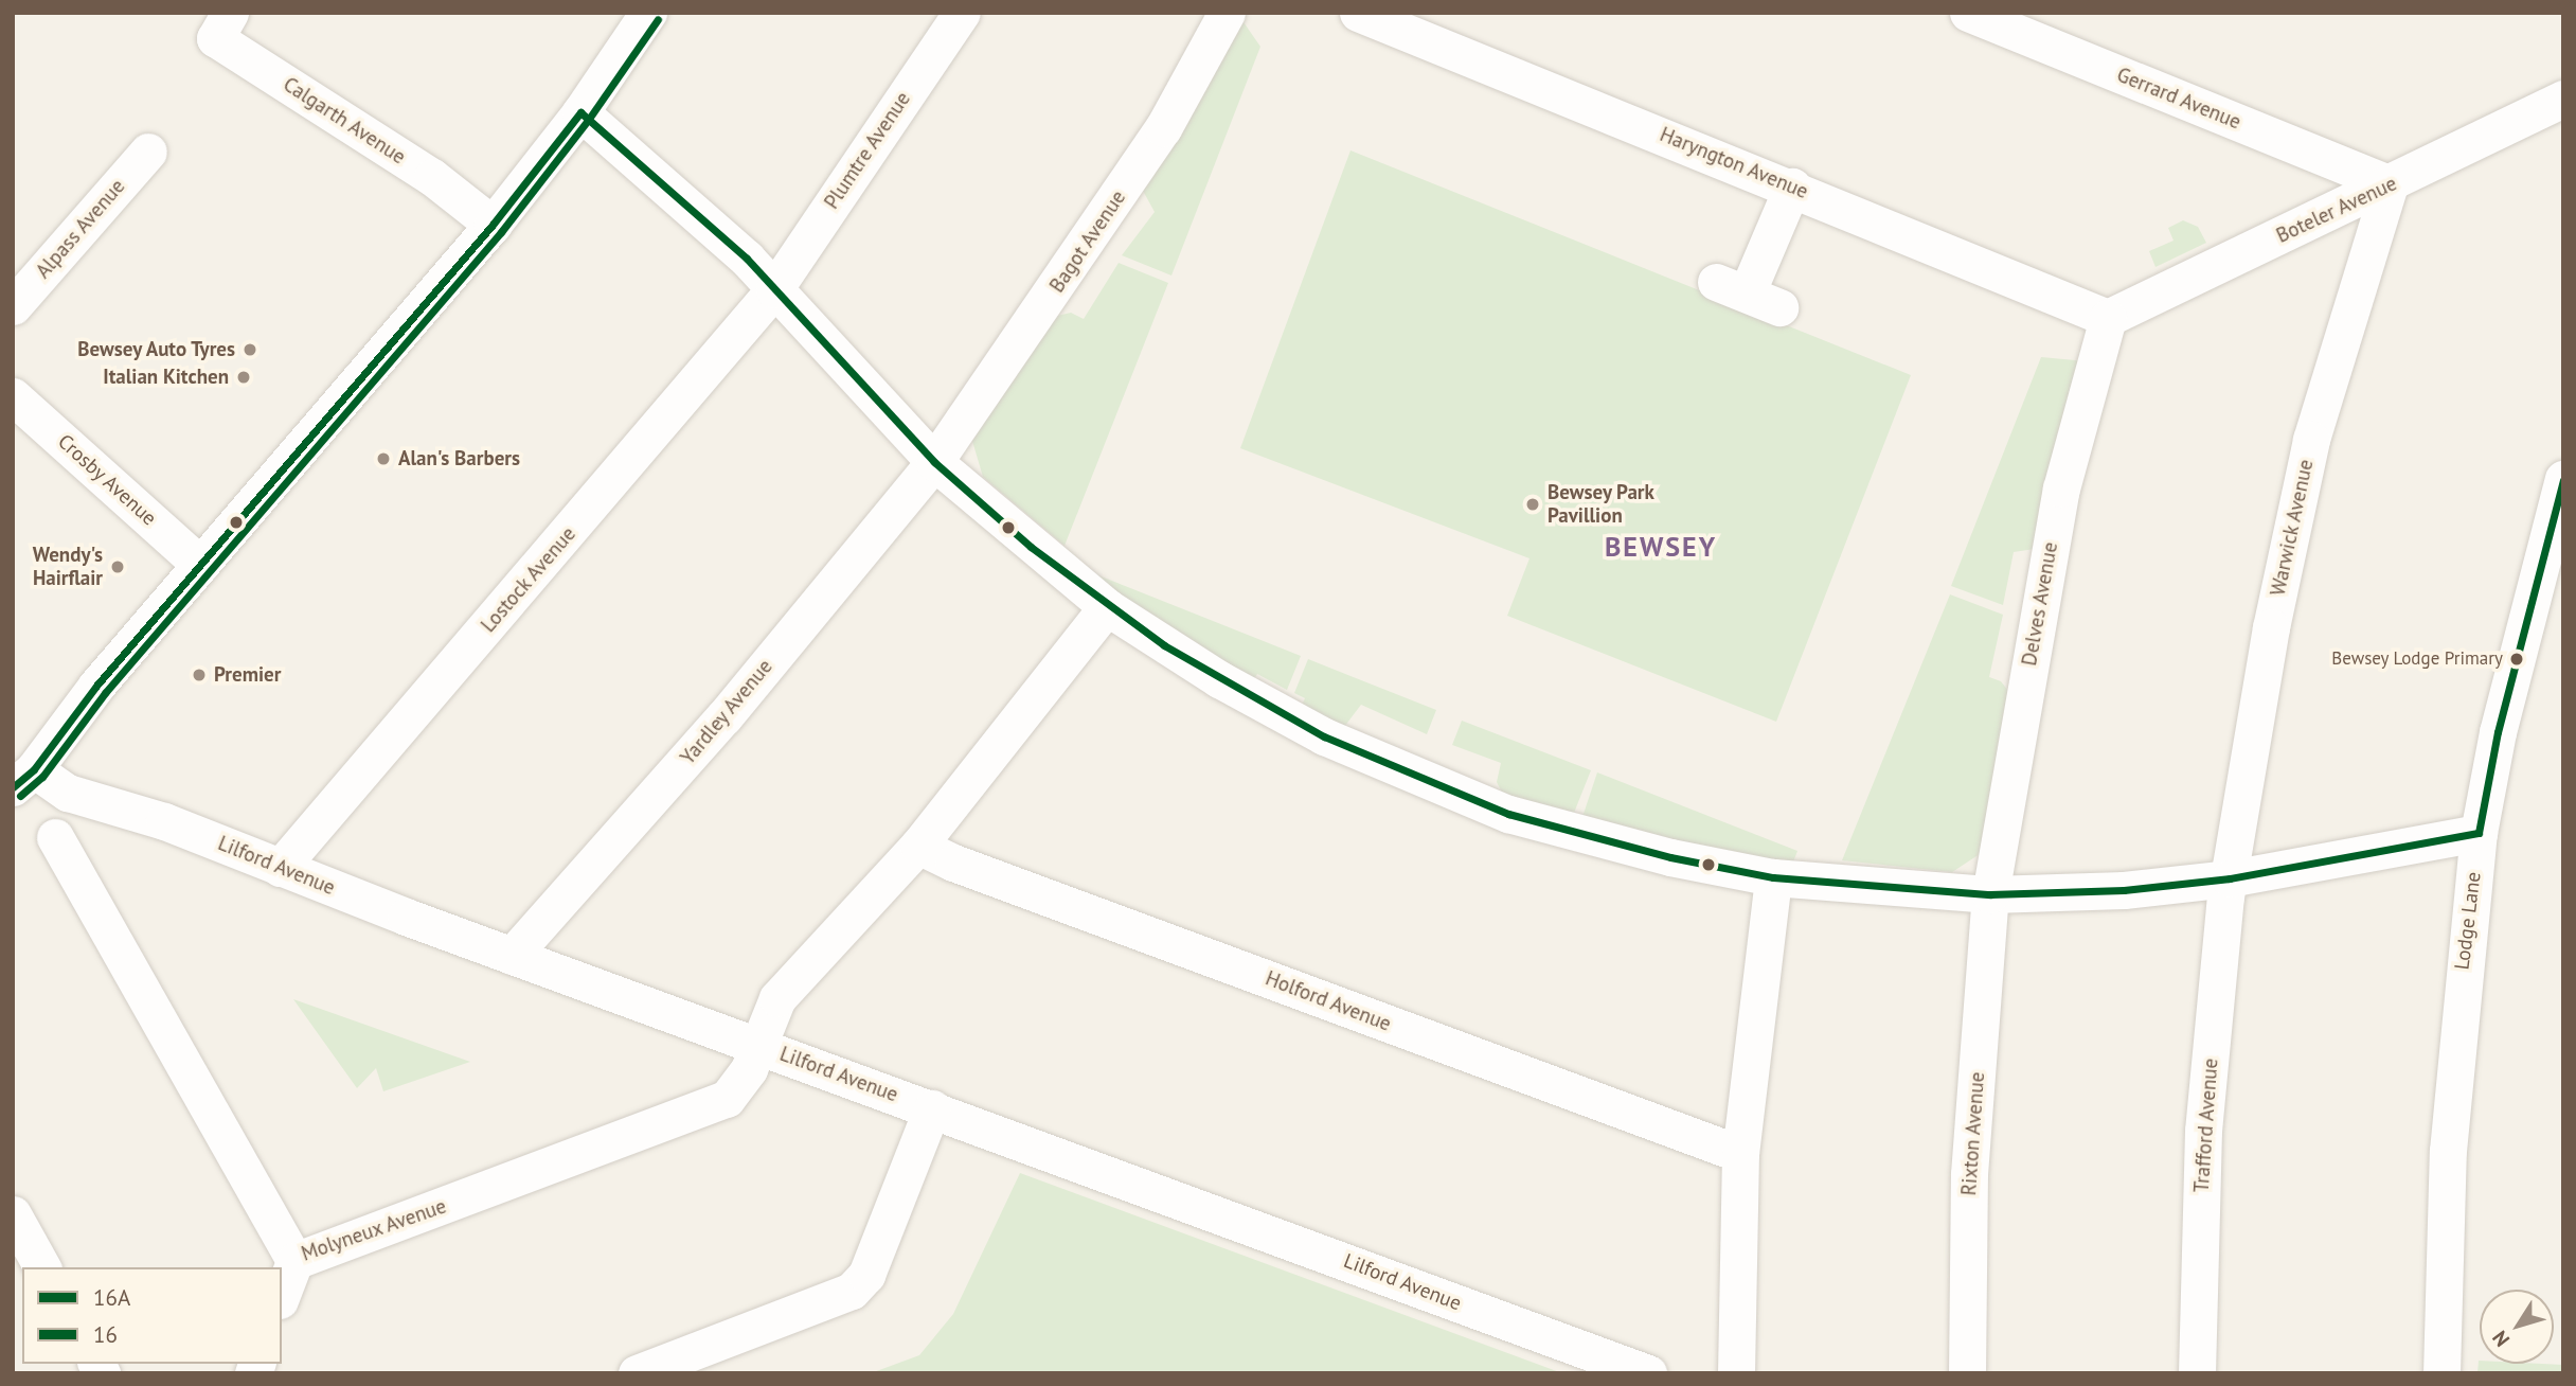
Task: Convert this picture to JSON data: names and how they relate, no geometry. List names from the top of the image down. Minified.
{"streets":{"street":["Gerrard Avenue","Calgarth Avenue","Plumtre Avenue","Haryngton Avenue","Boteler Avenue","Alpass Avenue","Bagot Avenue","Crosby Avenue","Warwick Avenue","Lostock Avenue","Delves Avenue","Yardley Avenue","Lilford Avenue","Lodge Lane","Holford Avenue","Trafford Avenue","Rixton Avenue","Molyneux Avenue"]},"crossings":[["Gerrard Avenue","Boteler Avenue"],["Gerrard Avenue","Warwick Avenue"],["Plumtre Avenue","Lostock Avenue"],["Haryngton Avenue","Boteler Avenue"],["Haryngton Avenue","Delves Avenue"],["Boteler Avenue","Warwick Avenue"],["Boteler Avenue","Delves Avenue"],["Bagot Avenue","Yardley Avenue"],["Warwick Avenue","Trafford Avenue"],["Lostock Avenue","Lilford Avenue"],["Delves Avenue","Rixton Avenue"],["Yardley Avenue","Lilford Avenue"],["Lilford Avenue","Molyneux Avenue"],["Holford Avenue","Molyneux Avenue"]],"districts":["BEWSEY"],"places":["Bewsey Auto Tyres","Italian Kitchen","Alan's Barbers","Bewsey Park Pavillion","Wendy's Hairflair","Bewsey Lodge Primary","Premier"],"lines":["transit line 16","transit line 16A"],"legend":["16A","16"],"north":"bottom left"}
